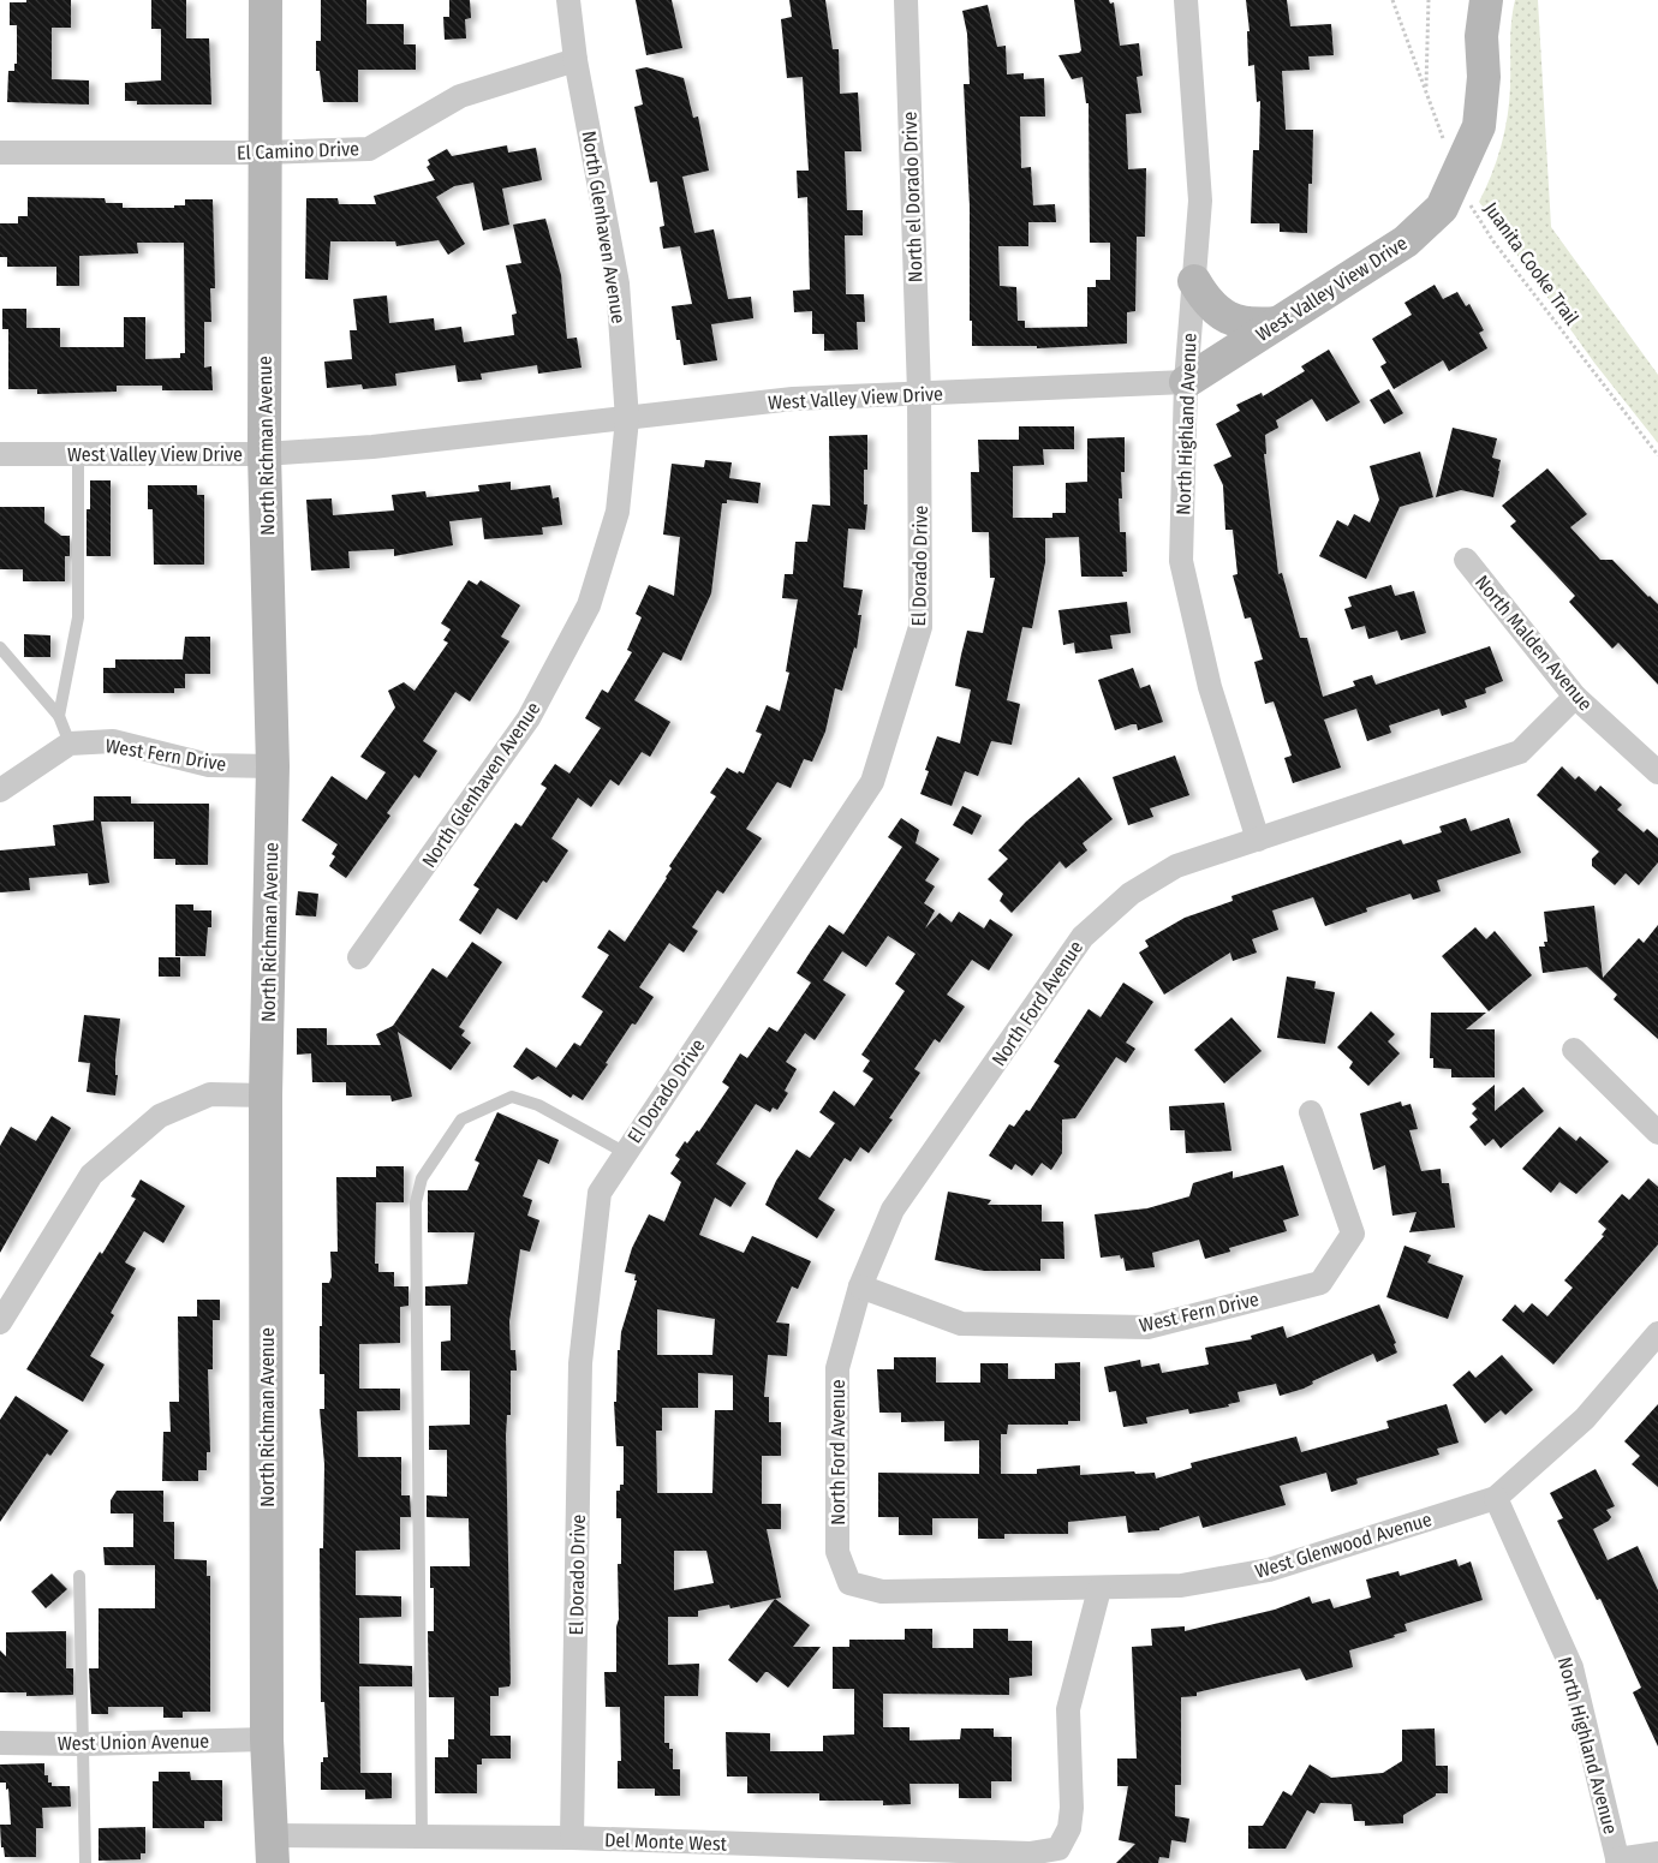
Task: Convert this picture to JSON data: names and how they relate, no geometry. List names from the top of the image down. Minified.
{"streets":{"street":["El Camino Drive","North el Dorado Drive","North Glenhaven Avenue","West Valley View Drive","North Highland Avenue","North Richman Avenue","El Dorado Drive","North Malden Avenue","West Fern Drive","North Ford Avenue","West Glenwood Avenue","West Union Avenue","Del Monte West"],"path":["Juanita Cooke Trail"]},"crossings":[["El Camino Drive","North Glenhaven Avenue"],["El Camino Drive","North Richman Avenue"],["North el Dorado Drive","West Valley View Drive"],["North el Dorado Drive","El Dorado Drive"],["North Glenhaven Avenue","West Valley View Drive"],["Juanita Cooke Trail","West Valley View Drive"],["West Valley View Drive","North Highland Avenue"],["West Valley View Drive","North Richman Avenue"],["West Valley View Drive","El Dorado Drive"],["North Highland Avenue","North Ford Avenue"],["North Highland Avenue","West Glenwood Avenue"],["North Richman Avenue","West Fern Drive"],["North Richman Avenue","West Union Avenue"],["North Richman Avenue","Del Monte West"],["El Dorado Drive","Del Monte West"],["North Malden Avenue","North Ford Avenue"],["West Fern Drive","North Ford Avenue"],["North Ford Avenue","West Glenwood Avenue"],["West Glenwood Avenue","Del Monte West"]]}
